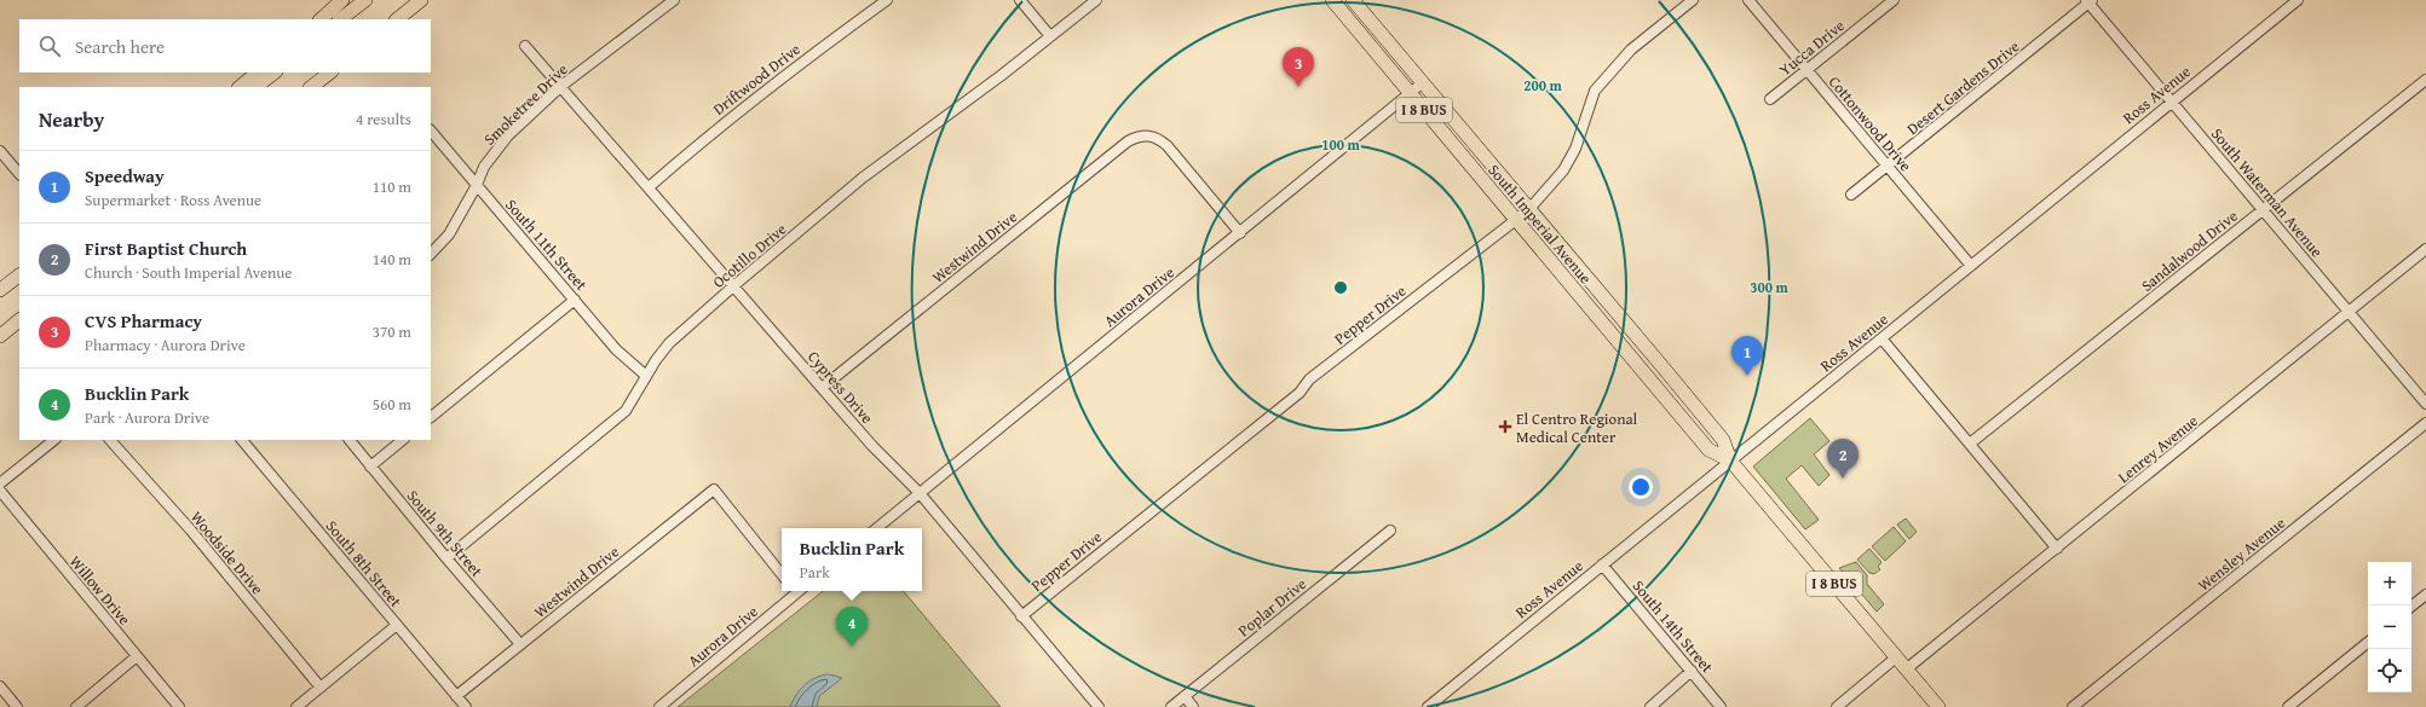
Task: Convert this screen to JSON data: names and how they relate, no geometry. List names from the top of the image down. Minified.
{"streets":{"highway":["I 8 BUS","South Imperial Avenue"],"street":["Yucca Drive","Driftwood Drive","Desert Gardens Drive","Ross Avenue","Smoketree Drive","Cottonwood Drive","South Waterman Avenue","South 11th Street","Westwind Drive","Sandalwood Drive","Ocotillo Drive","Aurora Drive","Pepper Drive","Cypress Drive","Lenrey Avenue","South 9th Street","Woodside Drive","Wensley Avenue","South 8th Street","Willow Drive","Poplar Drive","South 14th Street"]},"crossings":[["Yucca Drive","Cottonwood Drive"],["Driftwood Drive","Cypress Drive"],["Desert Gardens Drive","Cottonwood Drive"],["Desert Gardens Drive","South Waterman Avenue"],["Ross Avenue","Cottonwood Drive"],["Ross Avenue","South Waterman Avenue"],["Ross Avenue","South Imperial Avenue"],["Ross Avenue","South 14th Street"],["Smoketree Drive","South 11th Street"],["Smoketree Drive","Cypress Drive"],["South Waterman Avenue","Sandalwood Drive"],["South Waterman Avenue","Lenrey Avenue"],["South Imperial Avenue","Aurora Drive"],["South Imperial Avenue","Pepper Drive"],["South Imperial Avenue","Lenrey Avenue"],["South 11th Street","Ocotillo Drive"],["Westwind Drive","Aurora Drive"],["Westwind Drive","Cypress Drive"],["Westwind Drive","South 9th Street"],["Westwind Drive","South 8th Street"],["Ocotillo Drive","Cypress Drive"],["Ocotillo Drive","South 9th Street"],["Aurora Drive","Cypress Drive"],["Pepper Drive","Cypress Drive"]],"places":{"health":["El Centro Regional Medical Center"]},"page":{"search":"Search here","pins":["3","1","2","4"],"heading":["Nearby","4 results"],"list":[{"mark":"1","name":"Speedway","note":"Supermarket · Ross Avenue","value":"110 m"},{"mark":"2","name":"First Baptist Church","note":"Church · South Imperial Avenue","value":"140 m"},{"mark":"3","name":"CVS Pharmacy","note":"Pharmacy · Aurora Drive","value":"370 m"},{"mark":"4","name":"Bucklin Park","note":"Park · Aurora Drive","value":"560 m"}],"popup":["Bucklin Park","Park"],"map_buttons":["+","−"]},"rings":["200 m","100 m","300 m"]}
